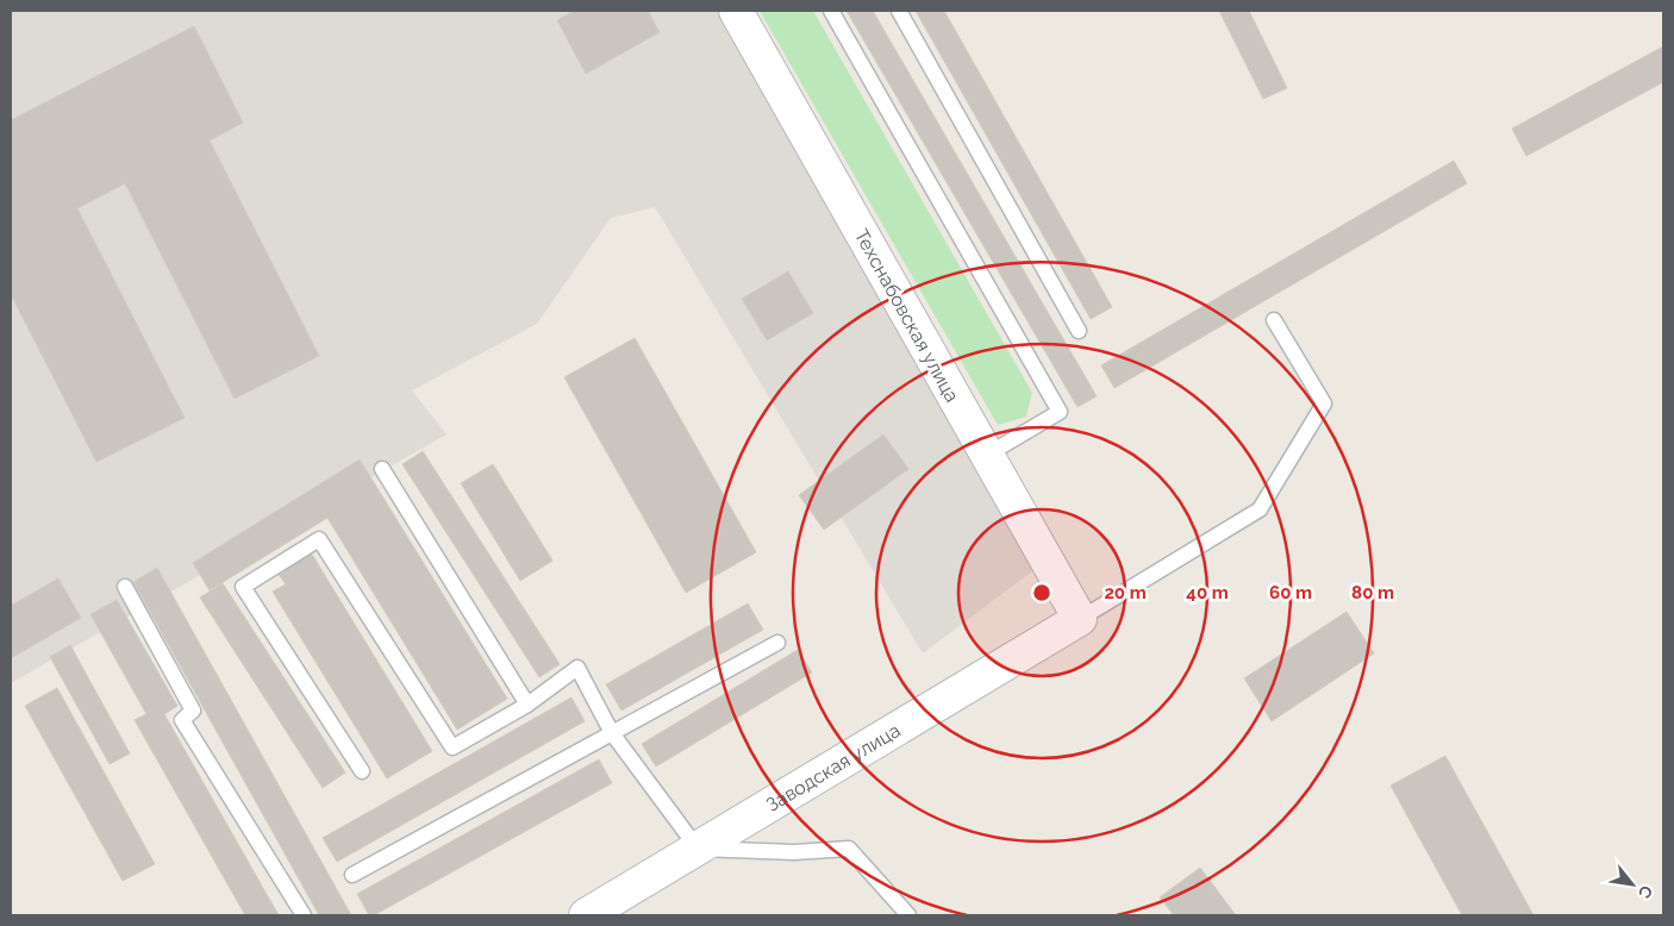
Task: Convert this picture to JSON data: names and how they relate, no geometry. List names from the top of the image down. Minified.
{"streets":{"street":["Техснабовская улица","Заводская улица"]},"crossings":[["Техснабовская улица","Заводская улица"]],"north":"bottom right","rings":["20 m","40 m","60 m","80 m"]}
